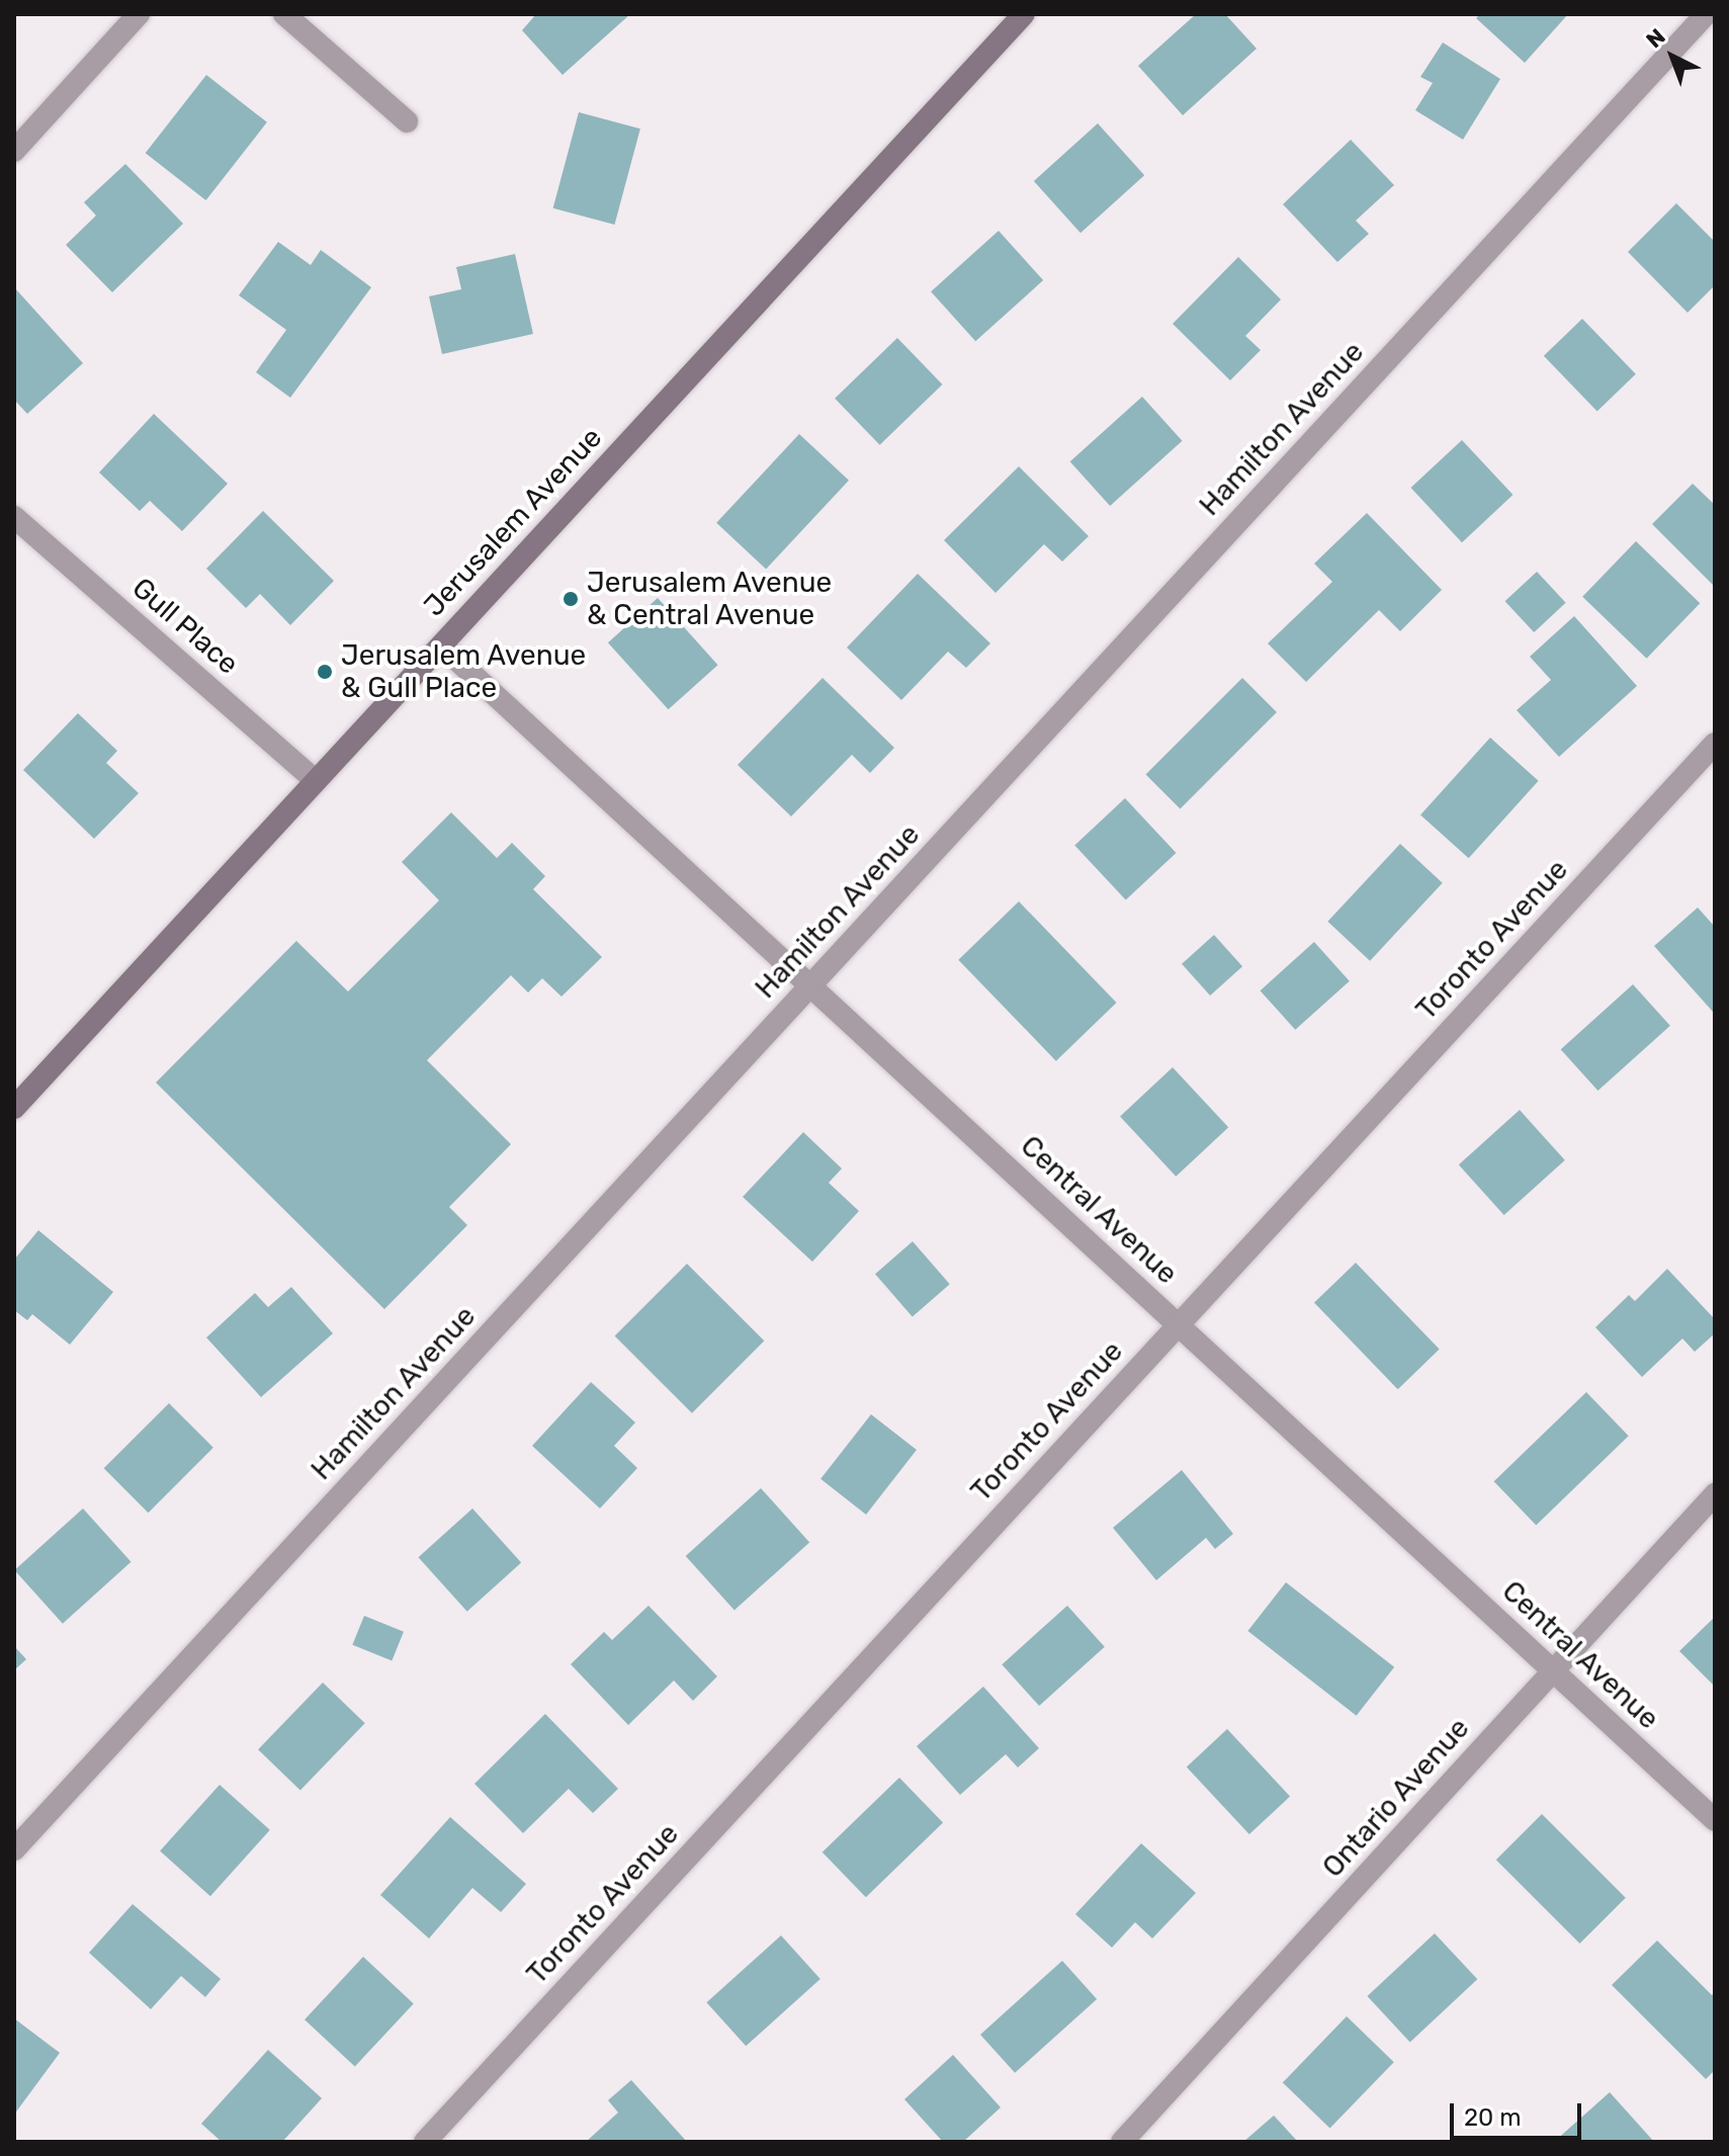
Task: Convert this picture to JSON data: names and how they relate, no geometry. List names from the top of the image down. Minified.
{"streets":{"main road":["Jerusalem Avenue"],"street":["Hamilton Avenue","Gull Place","Toronto Avenue","Central Avenue","Ontario Avenue"]},"crossings":[["Hamilton Avenue","Central Avenue"],["Jerusalem Avenue","Gull Place"],["Jerusalem Avenue","Central Avenue"],["Toronto Avenue","Central Avenue"],["Central Avenue","Ontario Avenue"]],"places":["Jerusalem Avenue & Central Avenue","Jerusalem Avenue & Gull Place"],"scale_bar":"20 m","north":"top left"}
